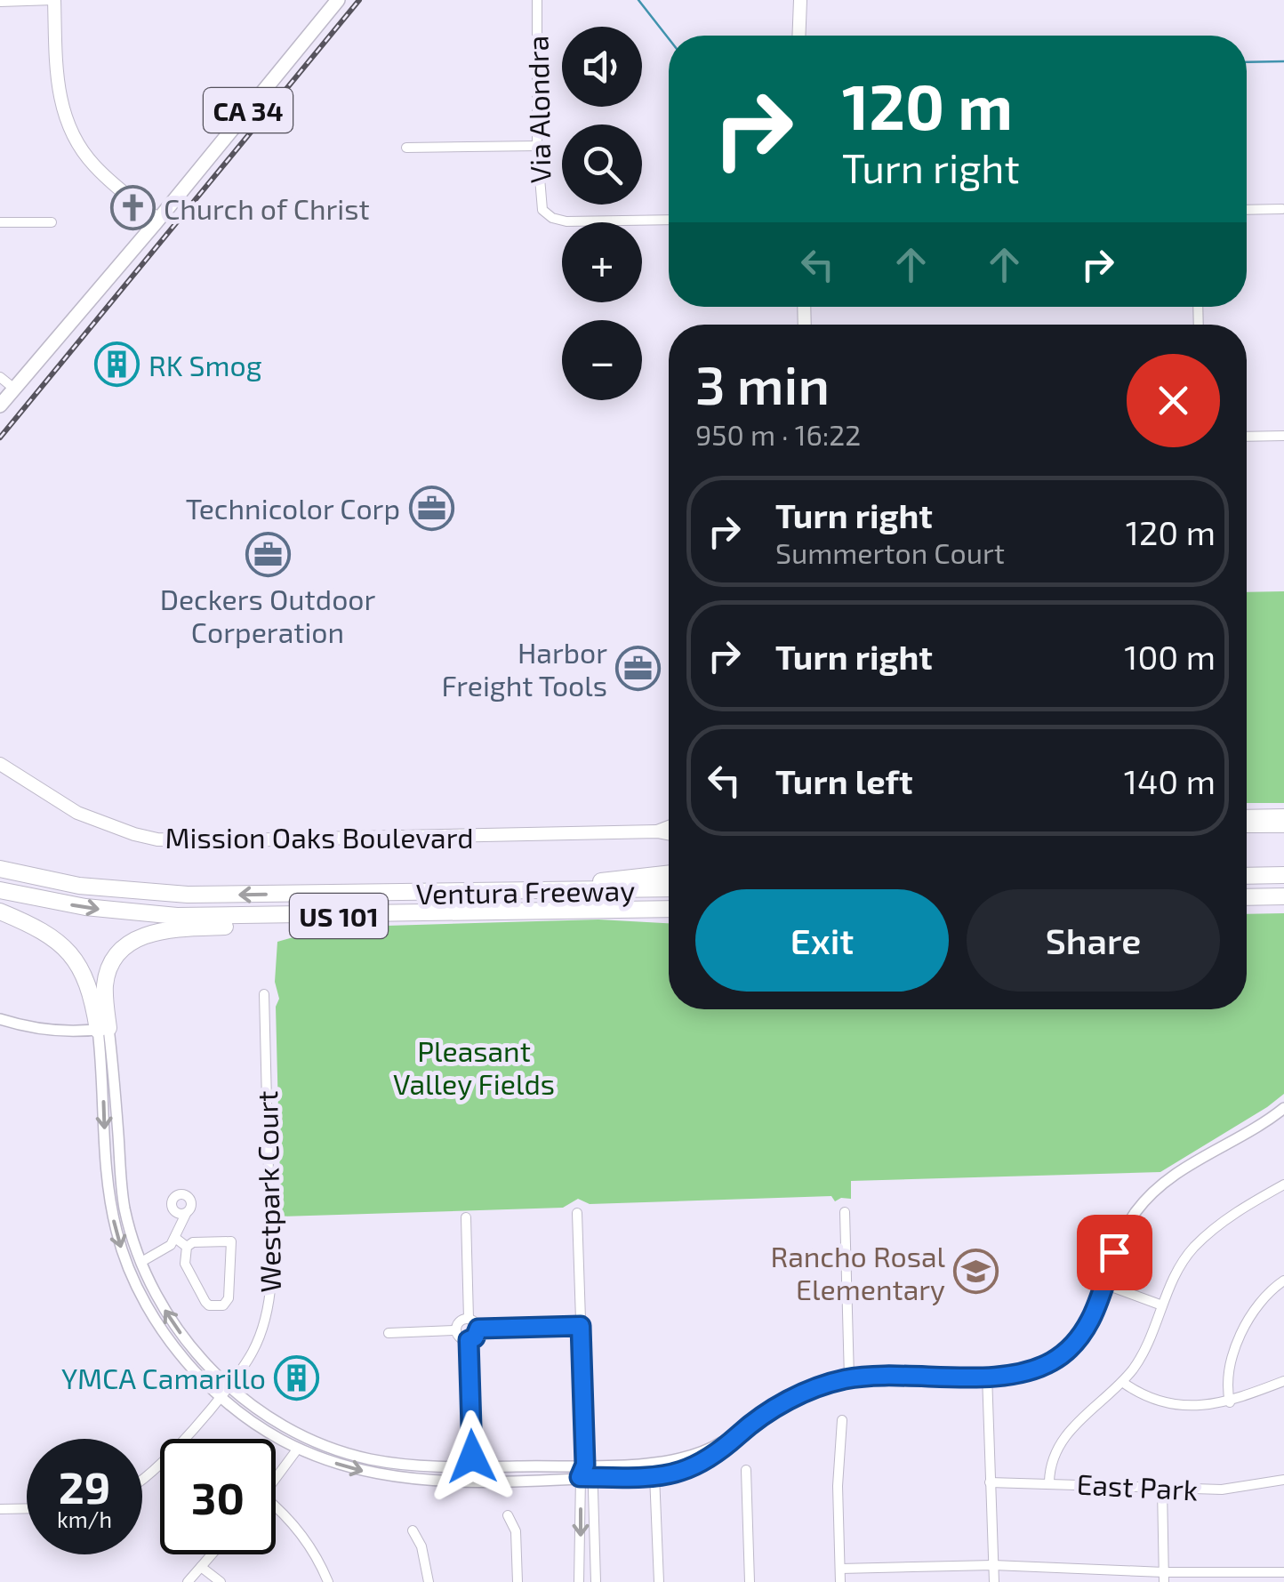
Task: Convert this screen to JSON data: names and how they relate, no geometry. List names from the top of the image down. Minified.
{"streets":{"highway":["Ventura Freeway","US 101"],"main road":["CA 34","Mission Oaks Boulevard"],"street":["Via Alondra","Westpark Court","East Park"]},"parks":["Pleasant Valley Fields"],"places":{"church":["Church of Christ"],"building":["RK Smog","YMCA Camarillo"],"office":["Technicolor Corp","Deckers Outdoor Corperation","Harbor Freight Tools"],"school or university":["Rancho Rosal Elementary"]},"page":{"map_buttons":["+","−"],"turn":["120 m","Turn right"],"heading":["3 min","950 m · 16:22"],"list":[{"name":"Turn right","note":"Summerton Court","value":"120 m"},{"name":"Turn right","value":"100 m"},{"name":"Turn left","value":"140 m"}],"buttons":["Exit","Share"],"speed":"29 km/h","limit":"30"}}
